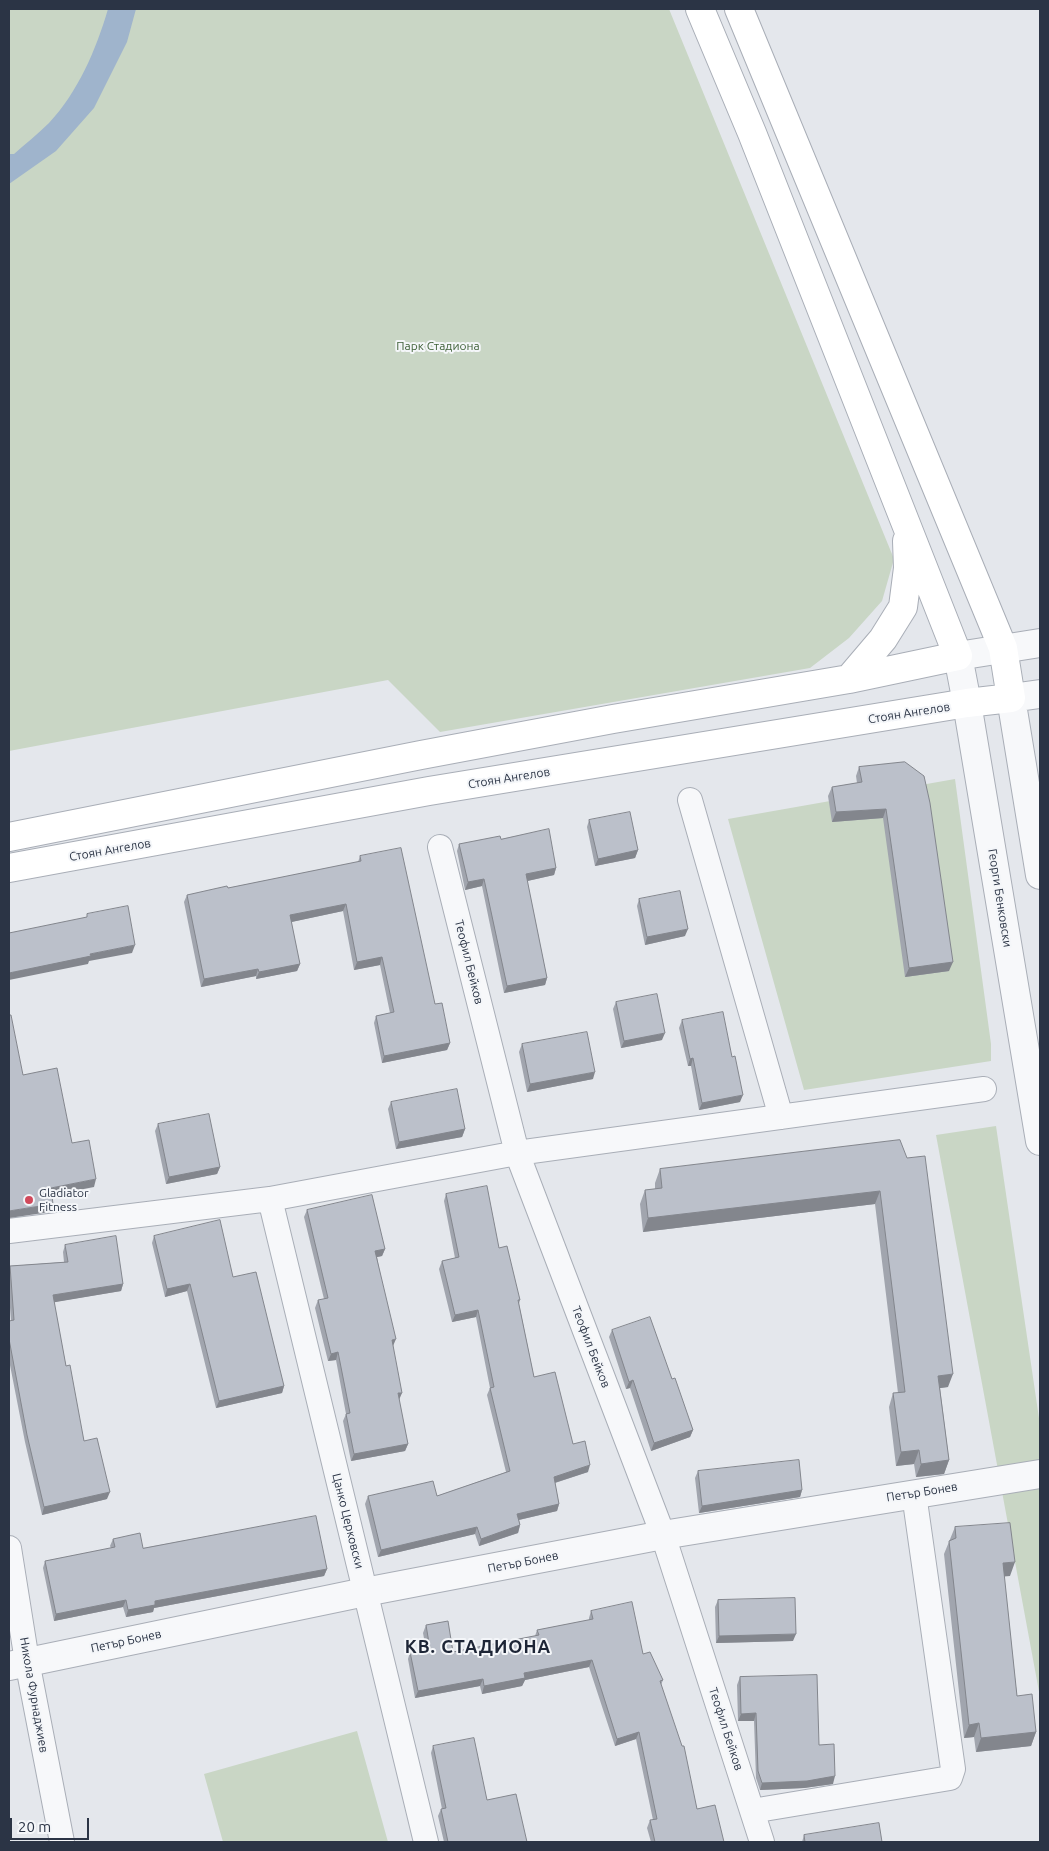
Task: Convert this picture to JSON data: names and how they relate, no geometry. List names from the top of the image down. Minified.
{"streets":{"main road":["Стоян Ангелов"],"street":["Георги Бенковски","Теофил Бейков","Петър Бонев","Цанко Церковски","Никола Фурнаджиев"]},"crossings":[["Стоян Ангелов","Георги Бенковски"],["Теофил Бейков","Петър Бонев"],["Петър Бонев","Цанко Церковски"],["Петър Бонев","Никола Фурнаджиев"]],"districts":["КВ. СТАДИОНА"],"parks":["Парк Стадиона"],"places":["Gladiator Fitness"],"scale_bar":"20 m"}
